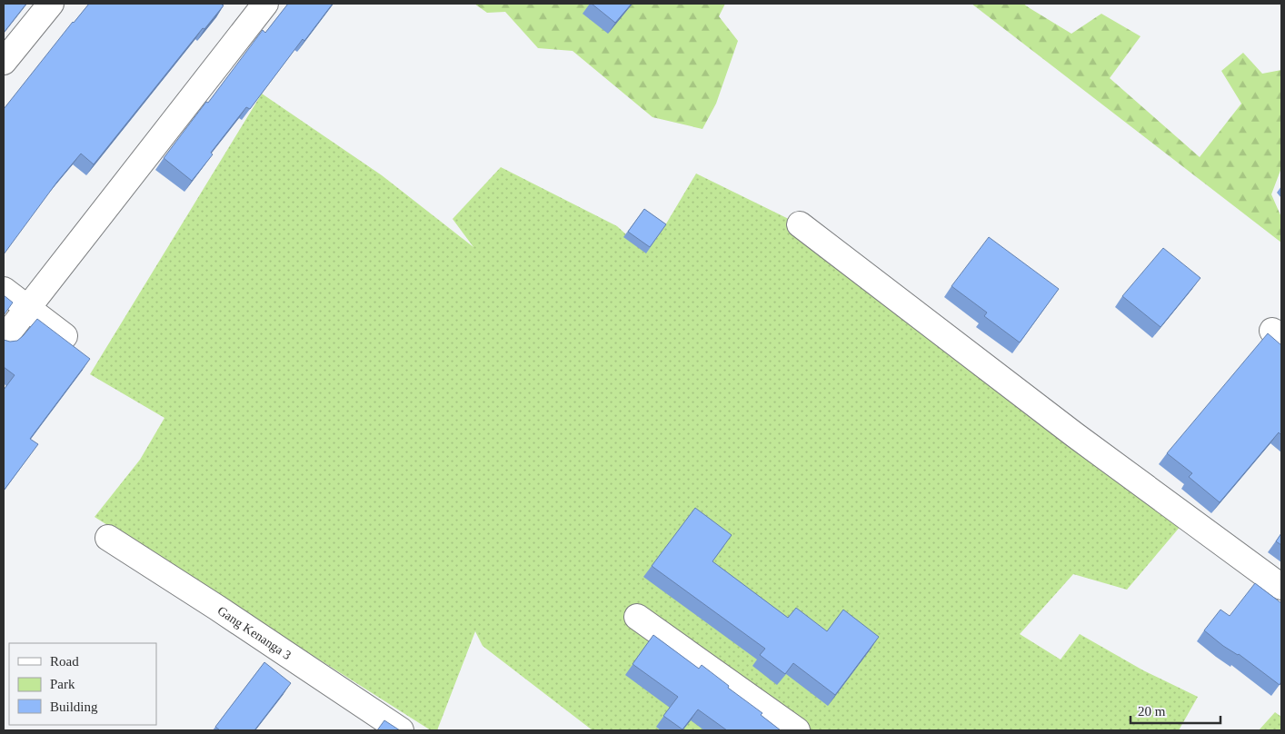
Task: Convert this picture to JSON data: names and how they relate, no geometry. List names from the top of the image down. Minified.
{"streets":{"street":["Gang Kenanga 3"]},"legend":["Road","Park","Building"],"scale_bar":"20 m"}
